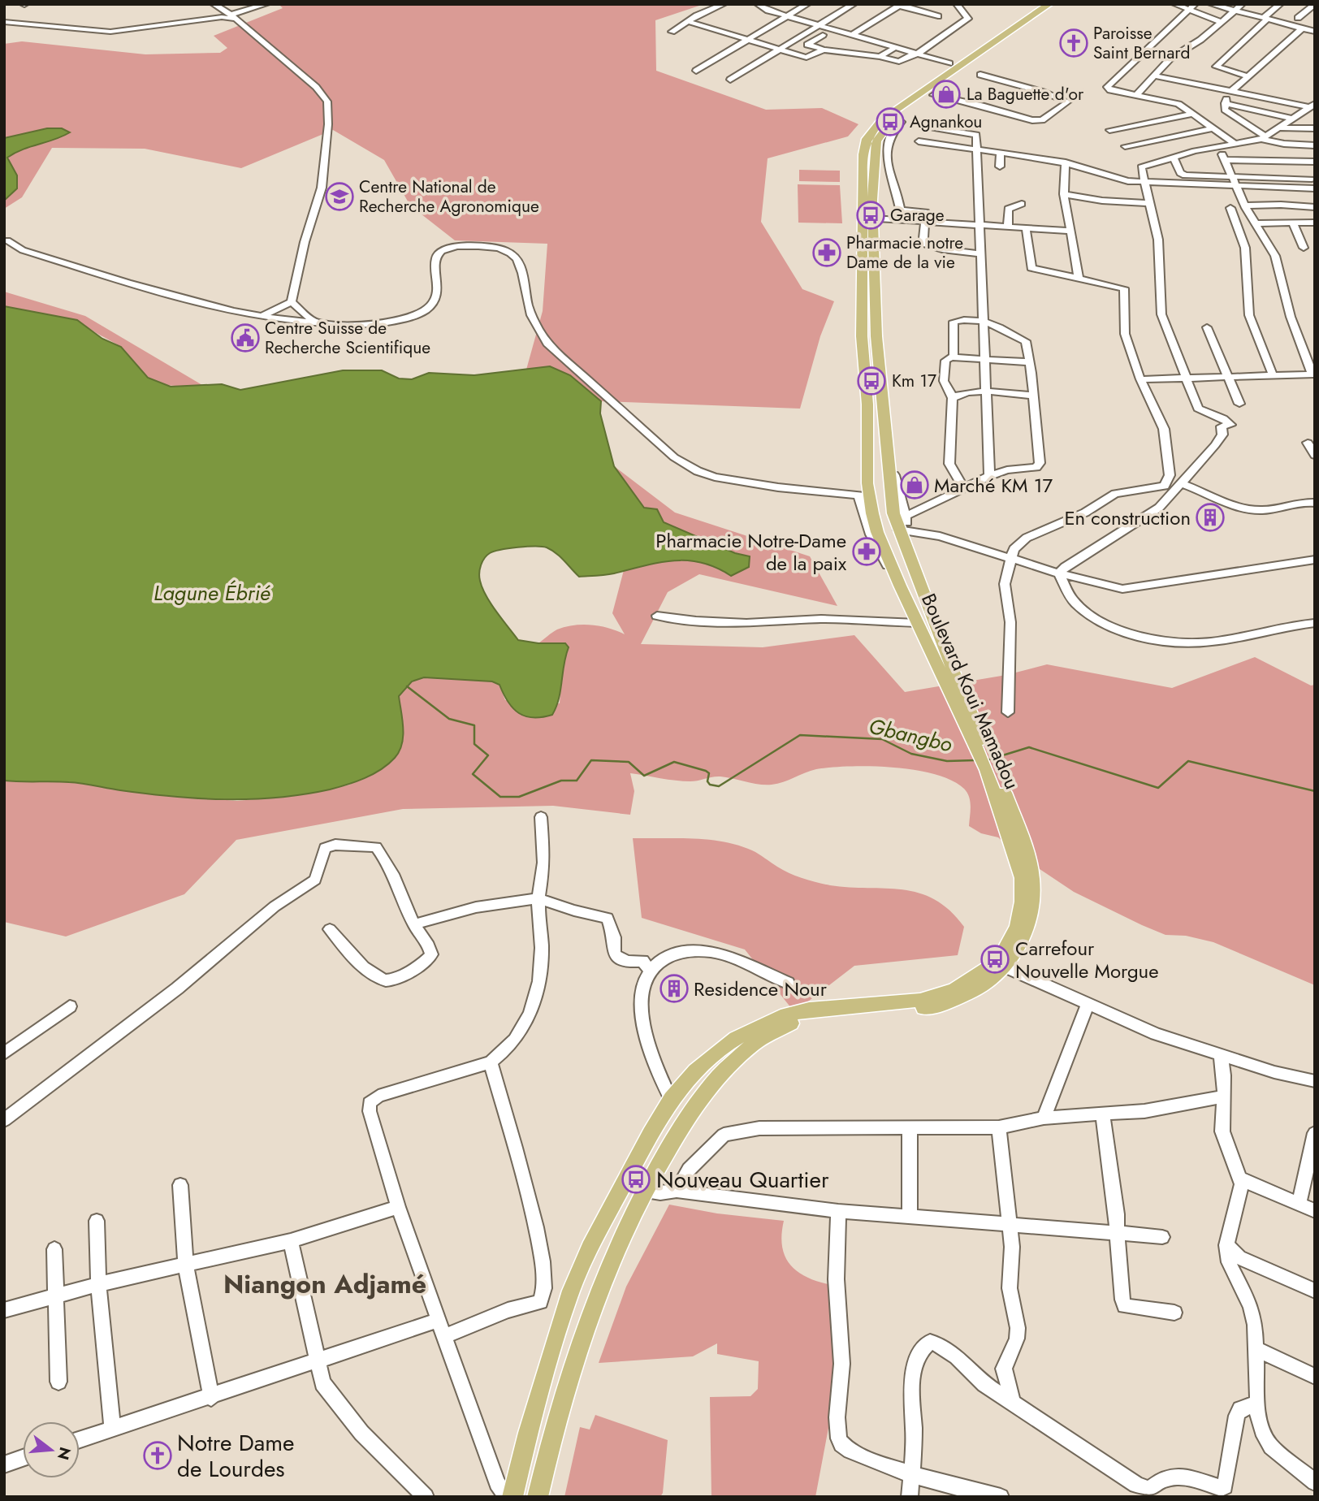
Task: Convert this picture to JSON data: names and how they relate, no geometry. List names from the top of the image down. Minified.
{"streets":{"main road":["Boulevard Koui Mamadou"]},"districts":["Niangon Adjamé"],"water":["Lagune Ébrié","Gbangbo"],"places":{"church":["Paroisse Saint Bernard","Notre Dame de Lourdes"],"shop":["La Baguette d'or","Marché KM 17"],"bus stop":["Agnankou","Garage","Km 17","Carrefour Nouvelle Morgue","Nouveau Quartier"],"school or university":["Centre National de Recherche Agronomique"],"pharmacy":["Pharmacie notre Dame de la vie","Pharmacie Notre-Dame de la paix"],"public building":["Centre Suisse de Recherche Scientifique"],"building":["En construction","Residence Nour"]},"north":"right"}
